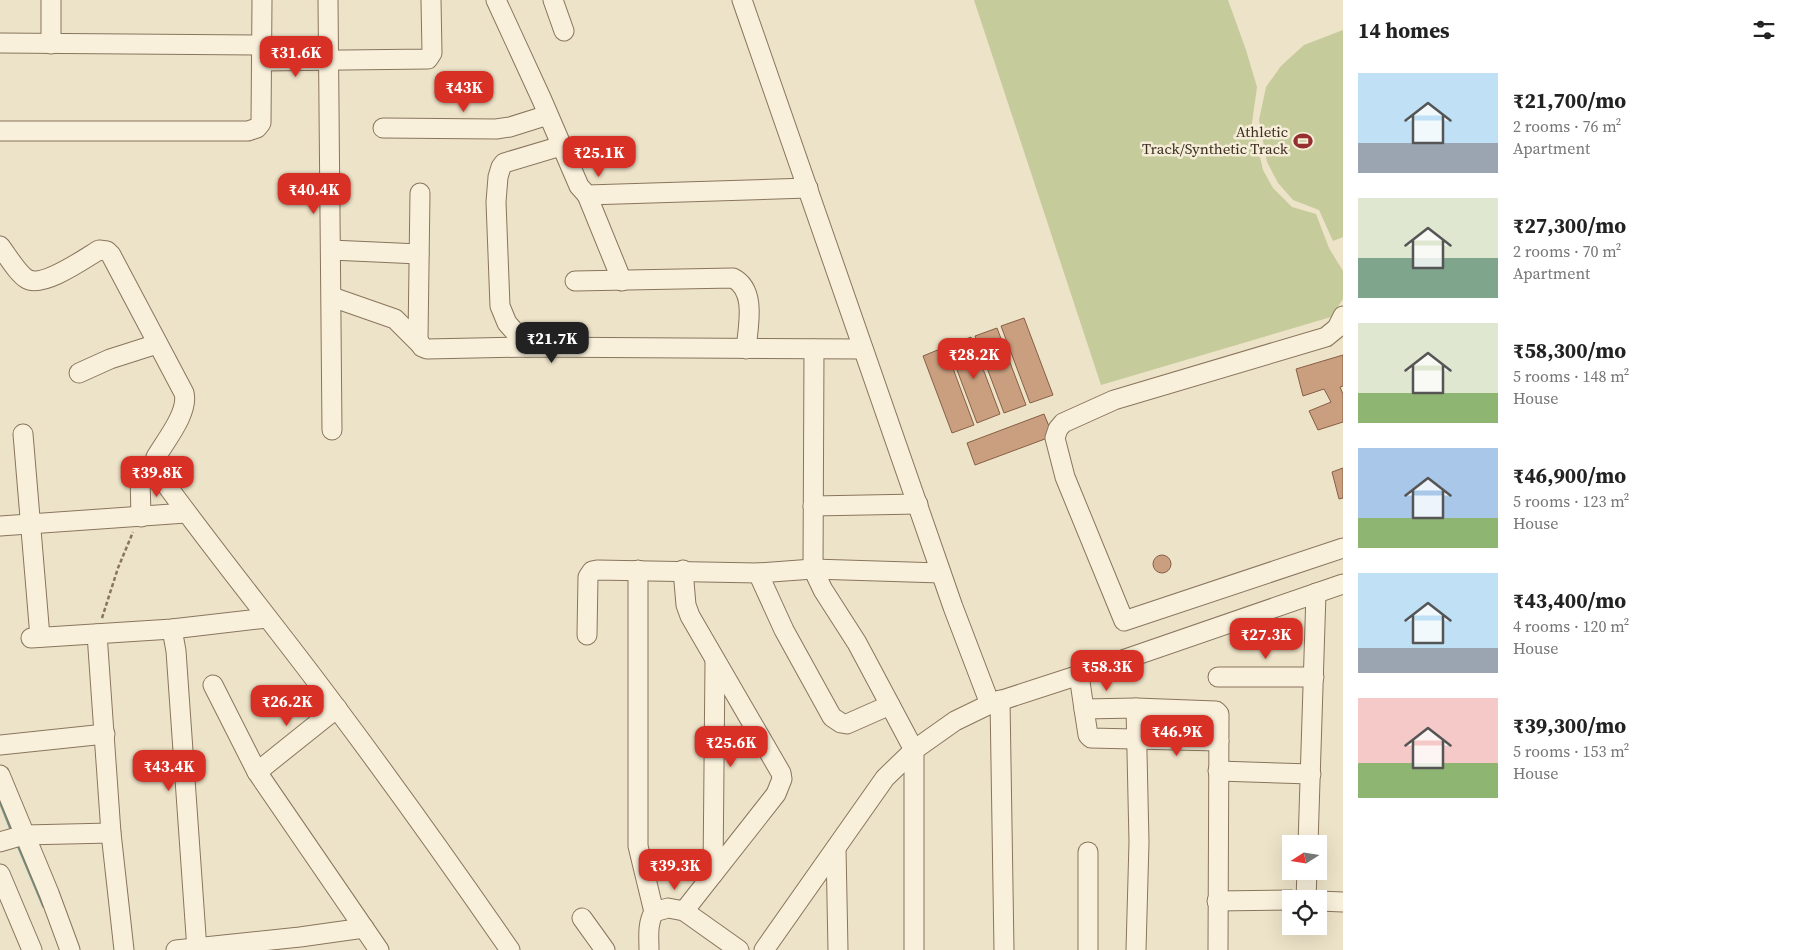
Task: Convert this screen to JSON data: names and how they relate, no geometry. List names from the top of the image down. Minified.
{"places":{"sports":["Athletic Track/Synthetic Track"]},"north":"left","page":{"heading":"14 homes","price":["₹31.6K","₹43K","₹25.1K","₹40.4K","₹21.7K","₹28.2K","₹39.8K","₹27.3K","₹58.3K","₹26.2K","₹46.9K","₹25.6K","₹43.4K","₹39.3K"],"list":[{"name":"₹21,700/mo","note":"2 rooms · 76 m² · Apartment"},{"name":"₹27,300/mo","note":"2 rooms · 70 m² · Apartment"},{"name":"₹58,300/mo","note":"5 rooms · 148 m² · House"},{"name":"₹46,900/mo","note":"5 rooms · 123 m² · House"},{"name":"₹43,400/mo","note":"4 rooms · 120 m² · House"},{"name":"₹39,300/mo","note":"5 rooms · 153 m² · House"}]}}
